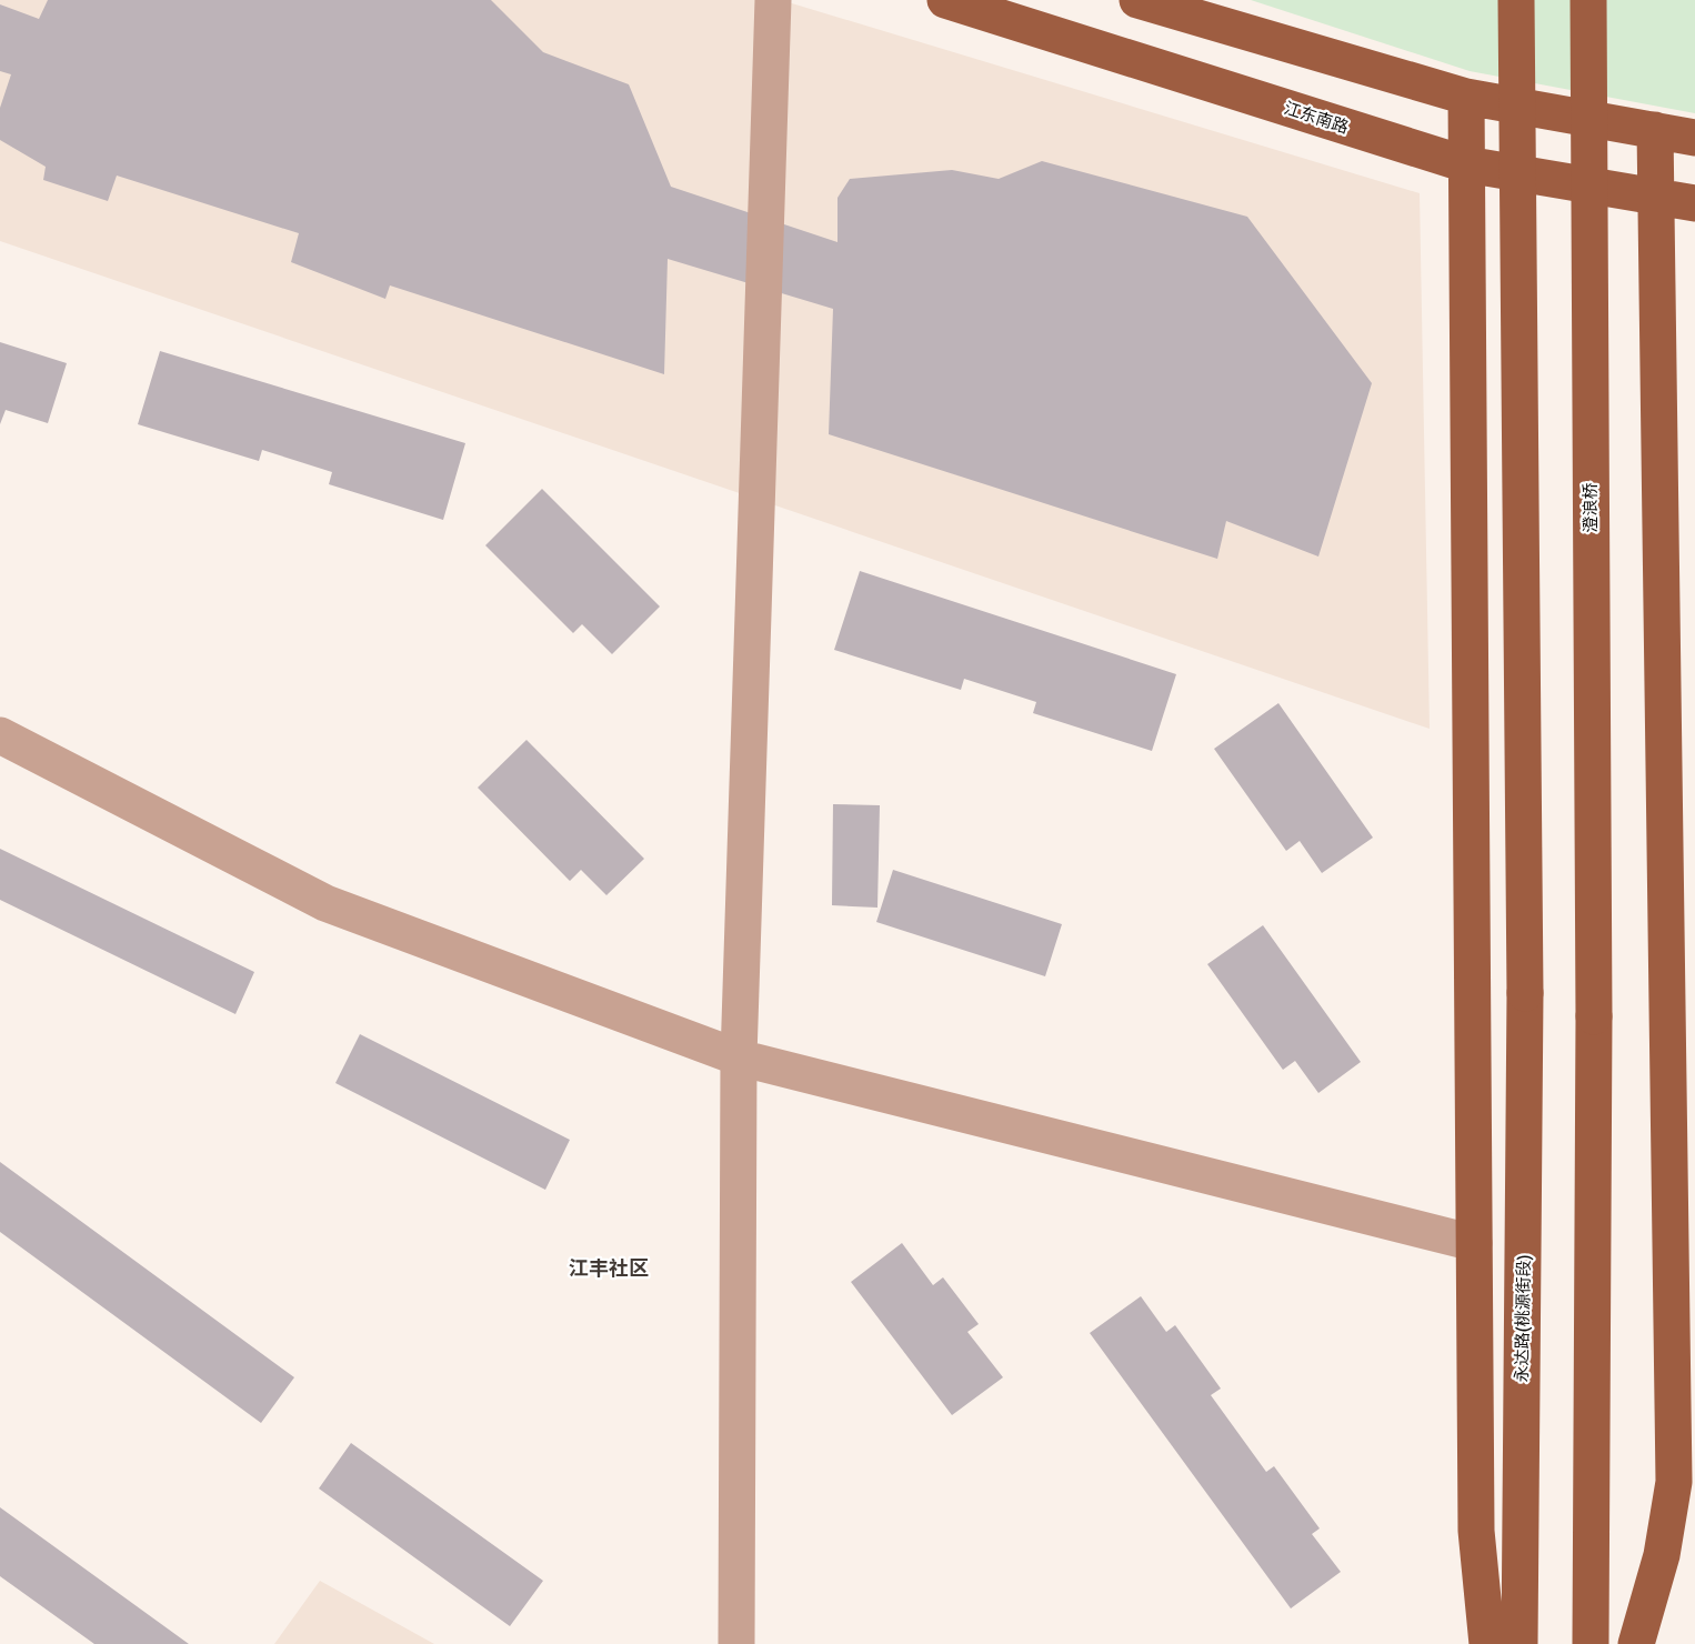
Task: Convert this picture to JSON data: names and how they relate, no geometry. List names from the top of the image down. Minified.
{"streets":{"main road":["江东南路","澄浪桥","永达路(桃源街段)"]},"districts":["江丰社区"]}
